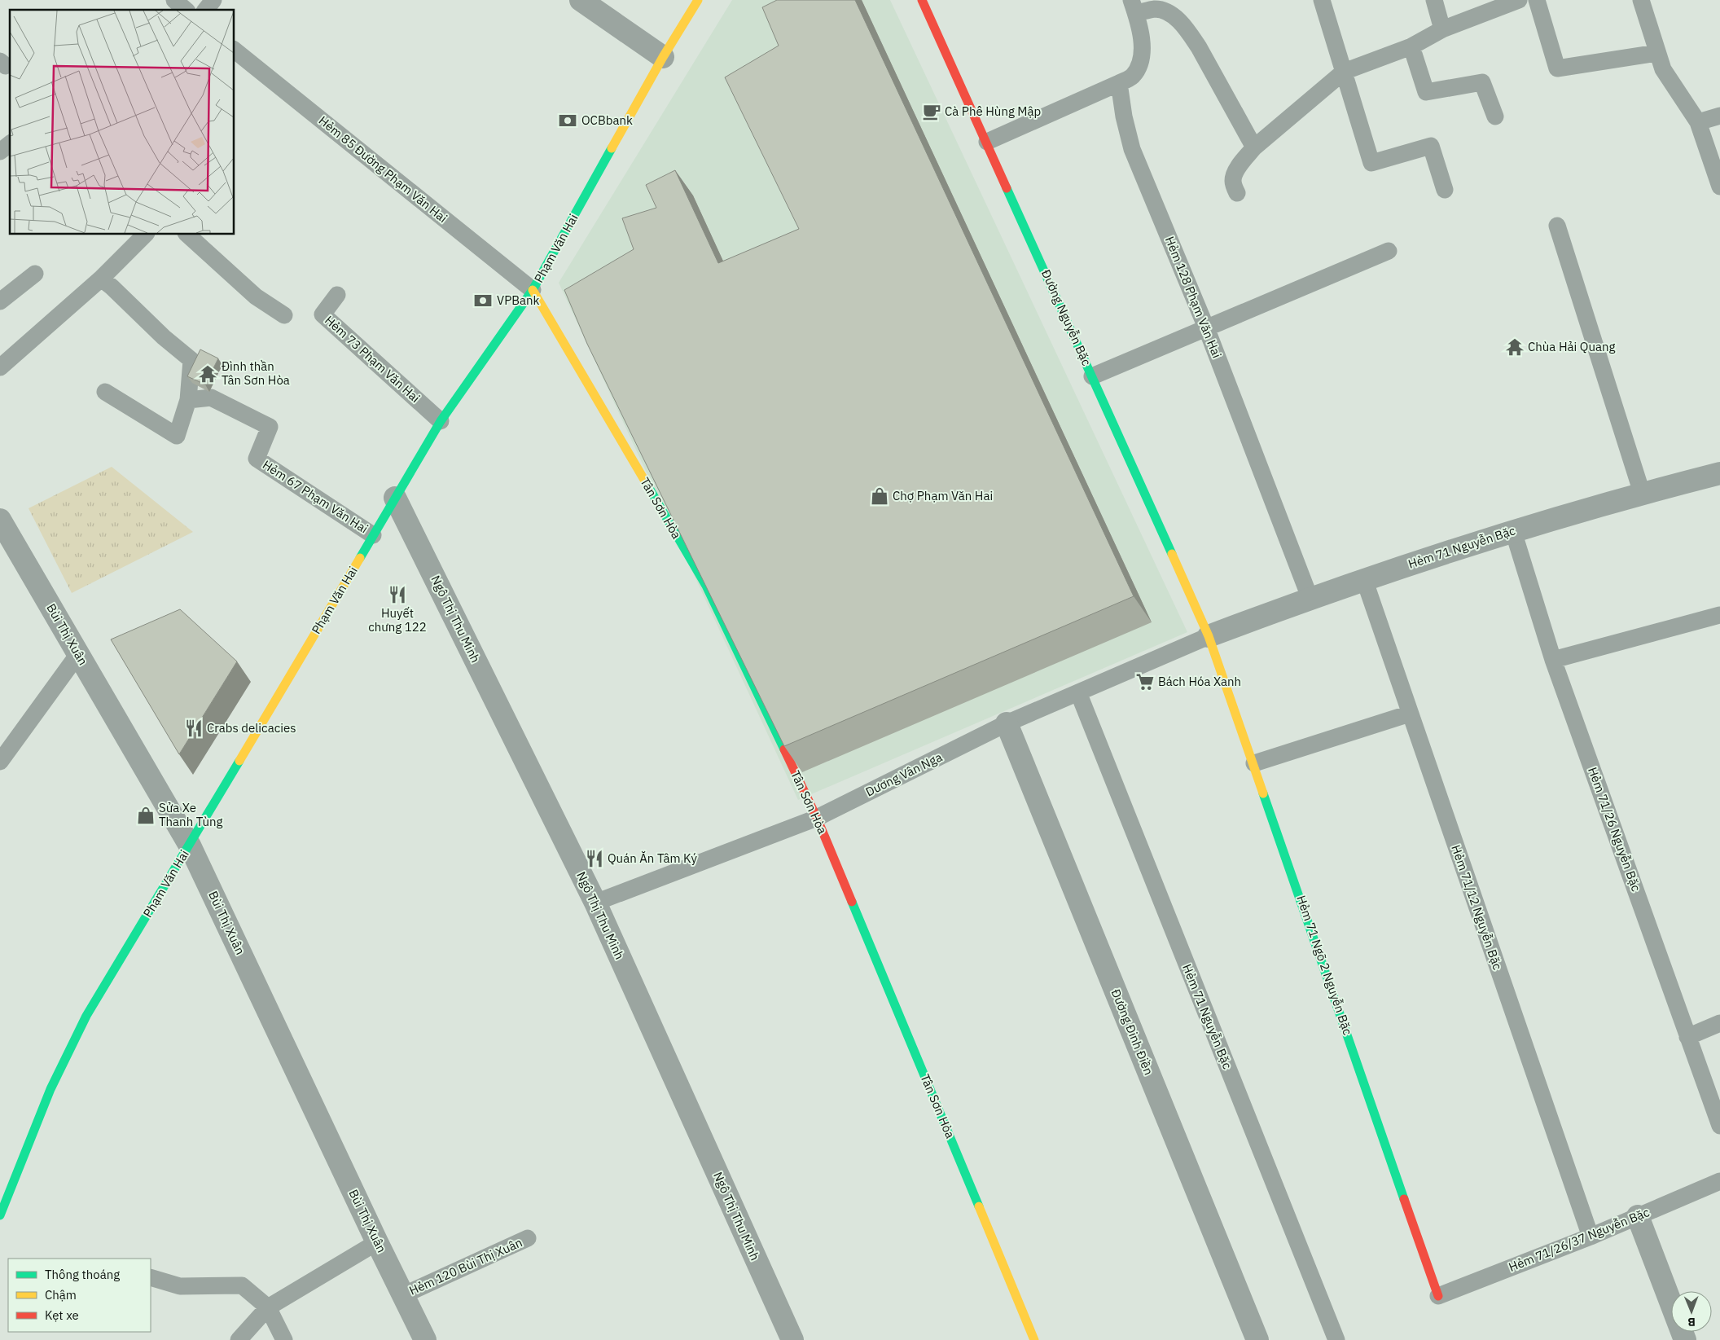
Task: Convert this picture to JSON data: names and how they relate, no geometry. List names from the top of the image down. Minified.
{"streets":{"street":["Phạm Văn Hai","Đường Nguyễn Bặc","Tân Sơn Hòa","Hẻm 71 Nguyễn Bặc","Ngô Thị Thu Minh","Bùi Thị Xuân","Hẻm 71 Ngõ 2 Nguyễn Bặc","Đường Đinh Điền"],"lane":["Hẻm 85 Đường Phạm Văn Hai","Hẻm 128 Phạm Văn Hai","Hẻm 73 Phạm Văn Hai","Hẻm 67 Phạm Văn Hai","Dương Vân Nga","Hẻm 71/26 Nguyễn Bặc","Hẻm 71/12 Nguyễn Bặc","Hẻm 71/26/37 Nguyễn Bặc","Hẻm 120 Bùi Thị Xuân"]},"crossings":[["Hẻm 85 Đường Phạm Văn Hai","Phạm Văn Hai"],["Hẻm 85 Đường Phạm Văn Hai","Tân Sơn Hòa"],["Phạm Văn Hai","Hẻm 73 Phạm Văn Hai"],["Phạm Văn Hai","Hẻm 67 Phạm Văn Hai"],["Phạm Văn Hai","Tân Sơn Hòa"],["Phạm Văn Hai","Ngô Thị Thu Minh"],["Phạm Văn Hai","Bùi Thị Xuân"],["Hẻm 128 Phạm Văn Hai","Hẻm 71 Nguyễn Bặc"],["Đường Nguyễn Bặc","Hẻm 71 Nguyễn Bặc"],["Đường Nguyễn Bặc","Dương Vân Nga"],["Đường Nguyễn Bặc","Hẻm 71 Ngõ 2 Nguyễn Bặc"],["Tân Sơn Hòa","Dương Vân Nga"],["Hẻm 71 Nguyễn Bặc","Dương Vân Nga"],["Hẻm 71 Nguyễn Bặc","Hẻm 71/26 Nguyễn Bặc"],["Hẻm 71 Nguyễn Bặc","Hẻm 71/12 Nguyễn Bặc"],["Hẻm 71 Nguyễn Bặc","Hẻm 71 Ngõ 2 Nguyễn Bặc"],["Ngô Thị Thu Minh","Dương Vân Nga"],["Bùi Thị Xuân","Hẻm 120 Bùi Thị Xuân"],["Dương Vân Nga","Hẻm 71 Ngõ 2 Nguyễn Bặc"],["Dương Vân Nga","Đường Đinh Điền"],["Hẻm 71/12 Nguyễn Bặc","Hẻm 71/26/37 Nguyễn Bặc"],["Hẻm 71 Ngõ 2 Nguyễn Bặc","Hẻm 71/26/37 Nguyễn Bặc"]],"places":{"cafe":["Cà Phê Hùng Mập"],"bank":["OCBbank","VPBank"],"temple":["Chùa Hải Quang","Đình thần Tân Sơn Hòa"],"shop":["Chợ Phạm Văn Hai","Sửa Xe Thanh Tùng"],"restaurant":["Huyết chưng 122","Crabs delicacies","Quán Ăn Tâm Ký"],"supermarket":["Bách Hóa Xanh"]},"legend":["Thông thoáng","Chậm","Kẹt xe"],"north":"bottom"}
